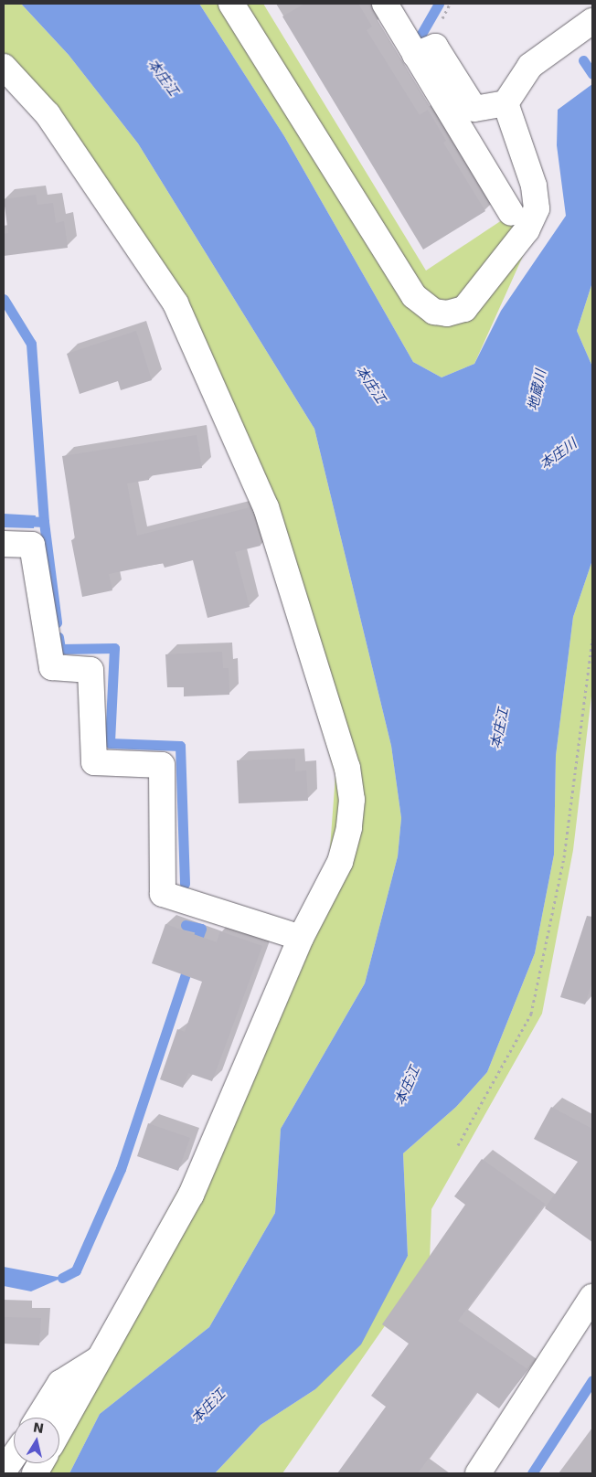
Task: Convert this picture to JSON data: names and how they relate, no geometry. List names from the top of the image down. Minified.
{"water":["本庄江","地蔵川","本庄川"],"north":"top"}
